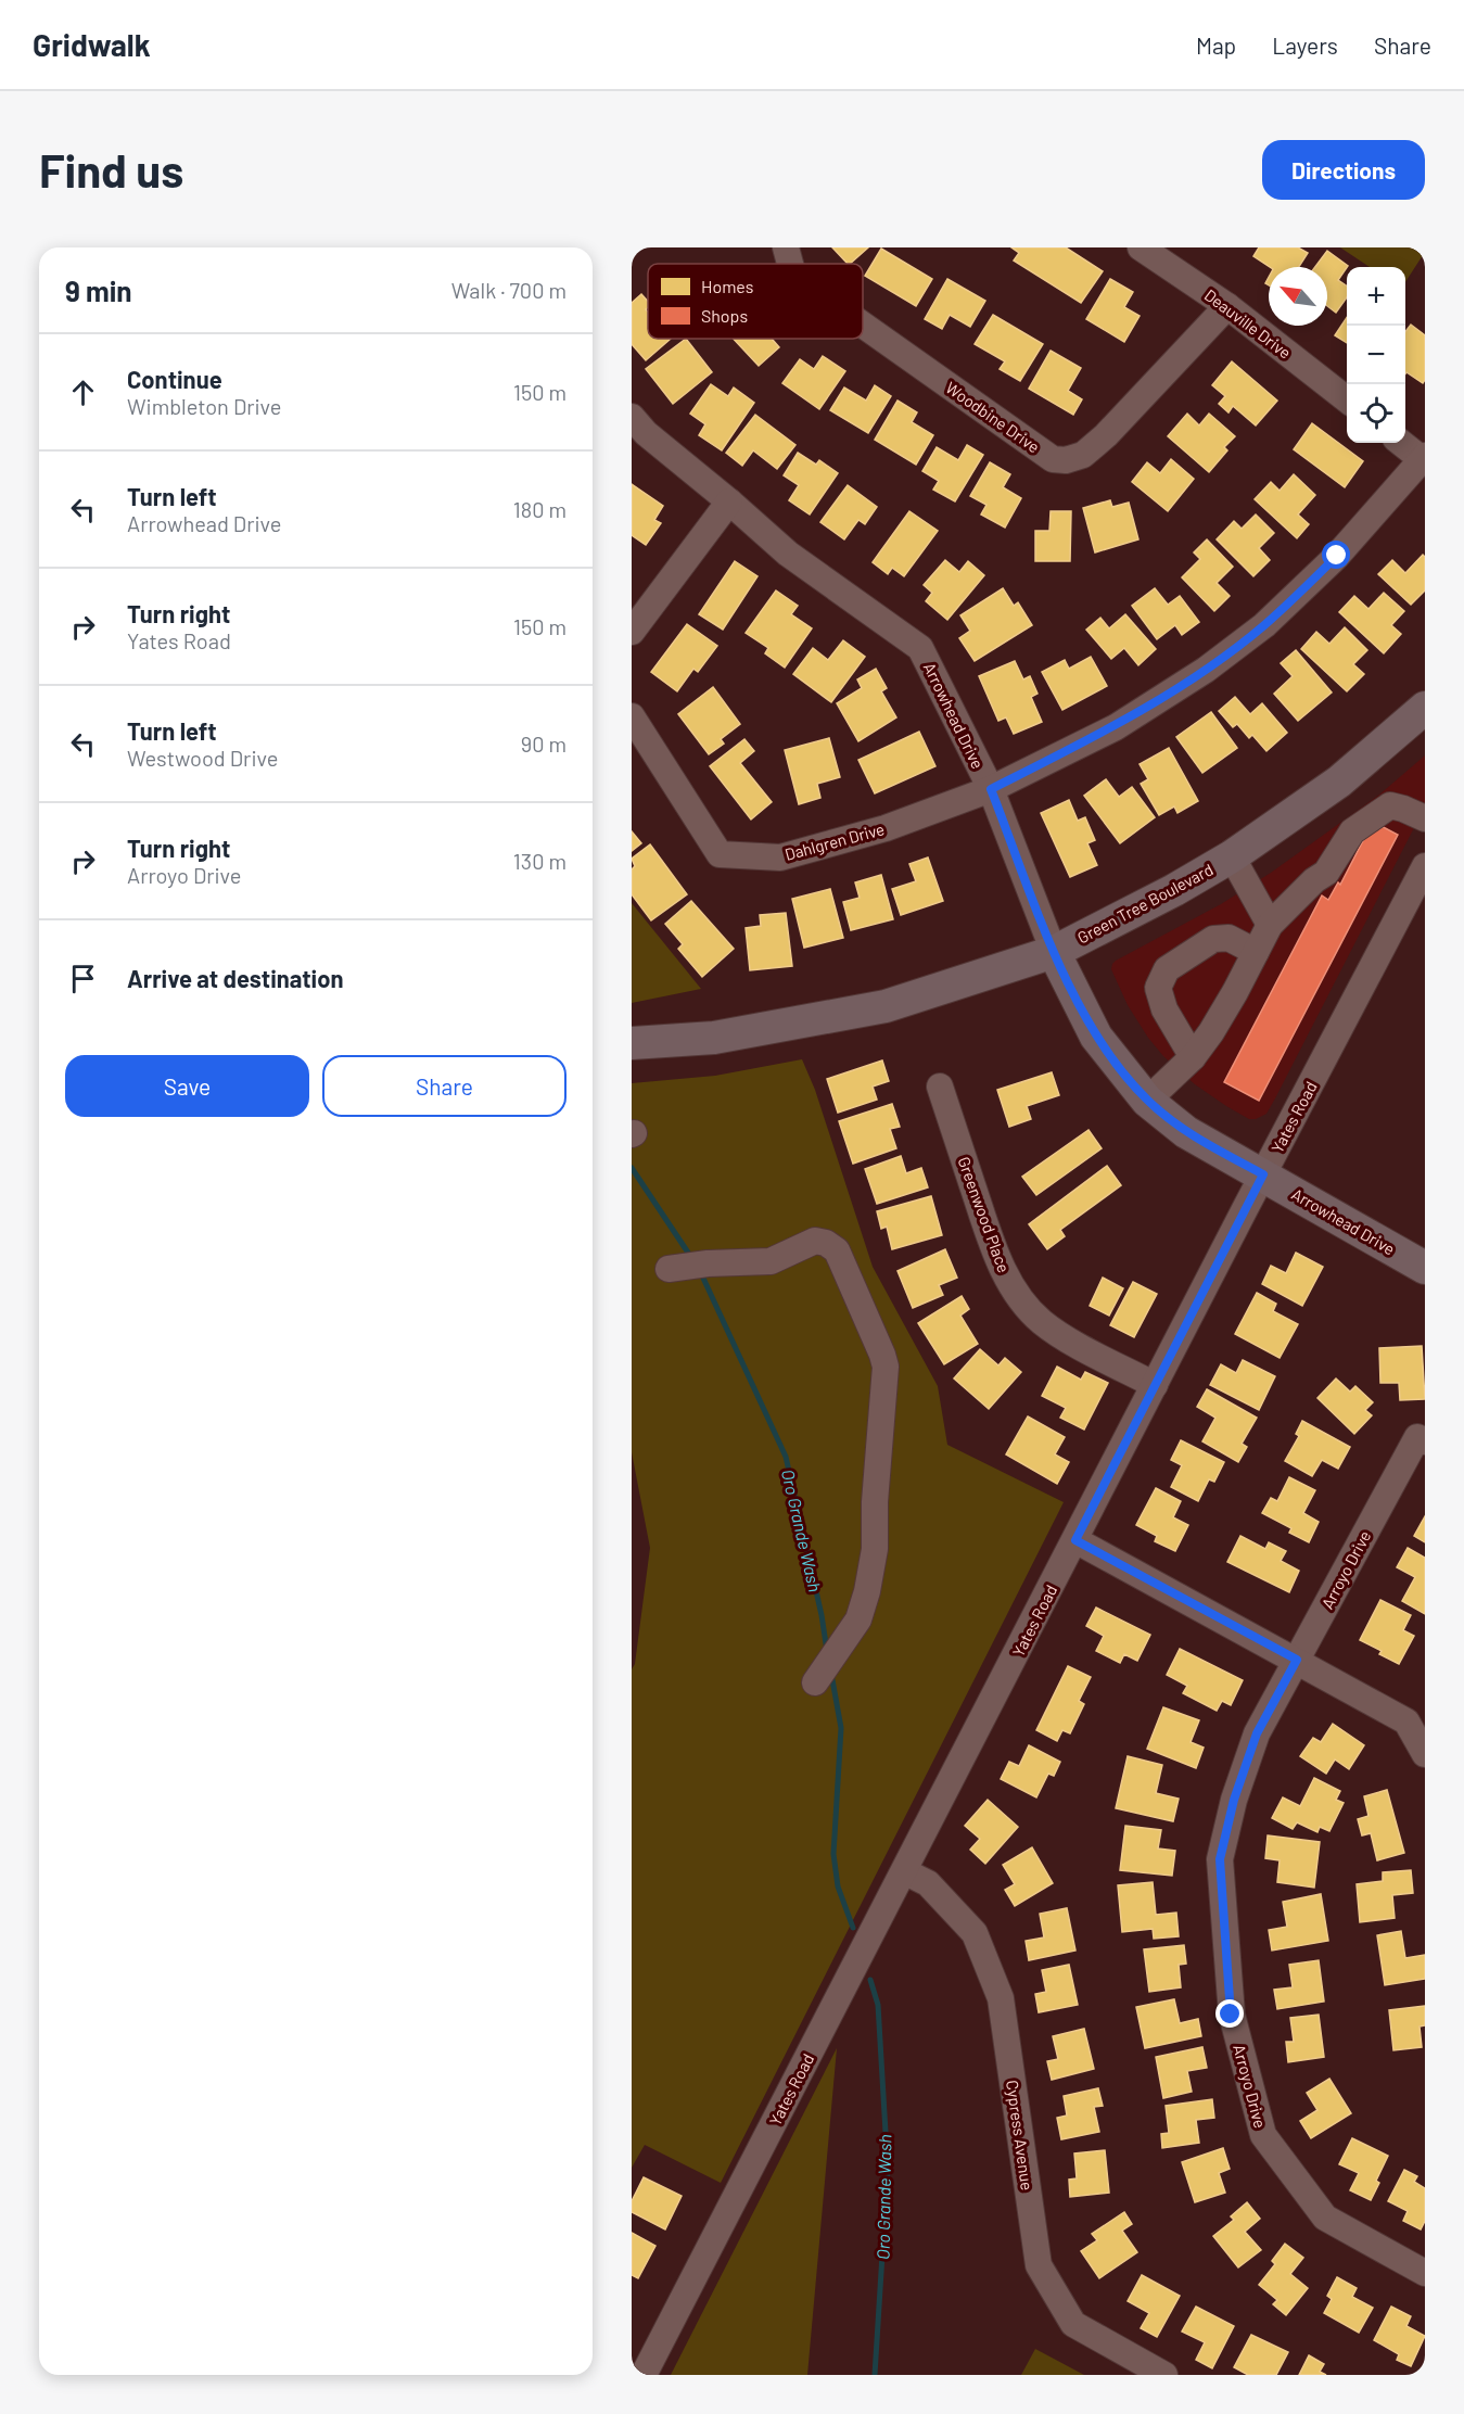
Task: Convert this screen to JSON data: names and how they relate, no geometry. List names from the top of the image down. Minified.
{"streets":{"main road":["Arrowhead Drive","Green Tree Boulevard"],"street":["Deauville Drive","Woodbine Drive","Dahlgren Drive","Yates Road","Greenwood Place","Arroyo Drive","Cypress Avenue"]},"crossings":[["Deauville Drive","Woodbine Drive"],["Arrowhead Drive","Dahlgren Drive"],["Arrowhead Drive","Green Tree Boulevard"],["Arrowhead Drive","Yates Road"],["Yates Road","Greenwood Place"],["Yates Road","Cypress Avenue"]],"water":["Oro Grande Wash"],"legend":["Homes","Shops"],"north":"top left","page":{"header":"Gridwalk","nav":["Map","Layers","Share"],"buttons":["Directions",["Save","Share"]],"title":"Find us","heading":["9 min","Walk · 700 m"],"map_buttons":["+","−"],"list":[["Continue","Wimbleton Drive","150 m"],["Turn left","Arrowhead Drive","180 m"],["Turn right","Yates Road","150 m"],["Turn left","Westwood Drive","90 m"],["Turn right","Arroyo Drive","130 m"],"Arrive at destination"]}}
